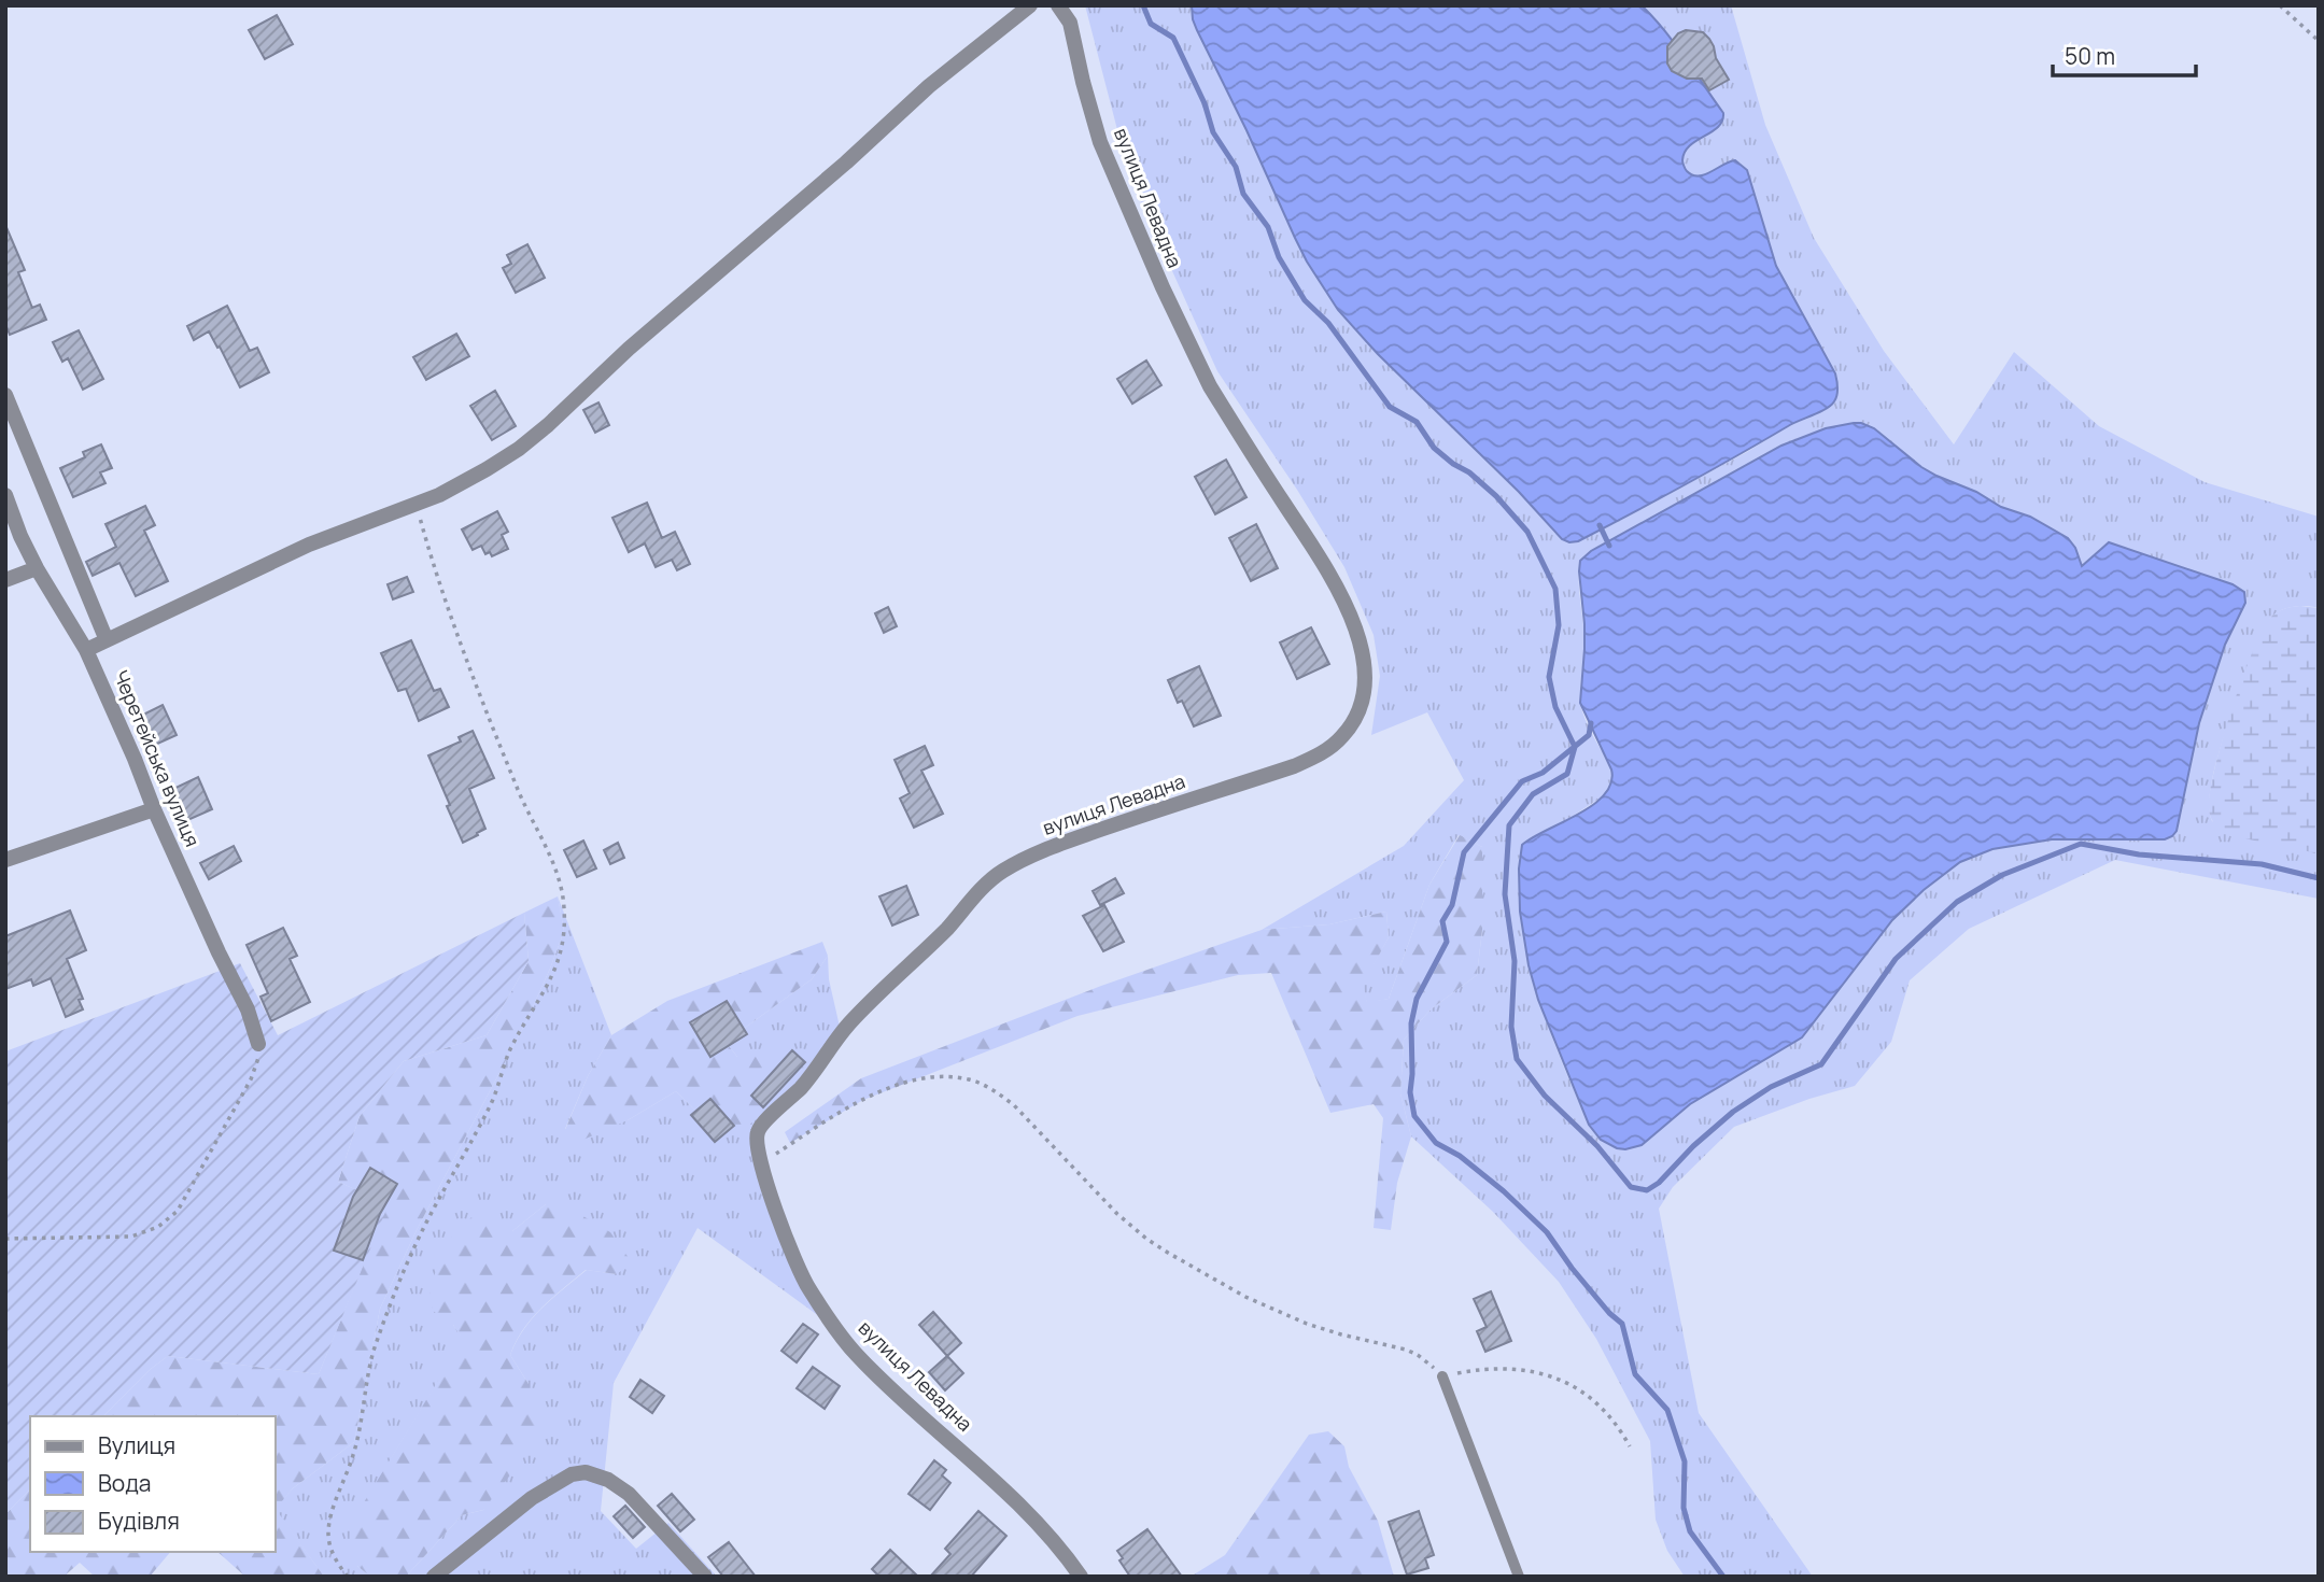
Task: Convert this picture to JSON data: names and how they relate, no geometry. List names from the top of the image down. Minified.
{"streets":{"street":["вулиця Левадна","Черетейська вулиця"]},"legend":["Вулиця","Вода","Будівля"],"scale_bar":"50 m"}
